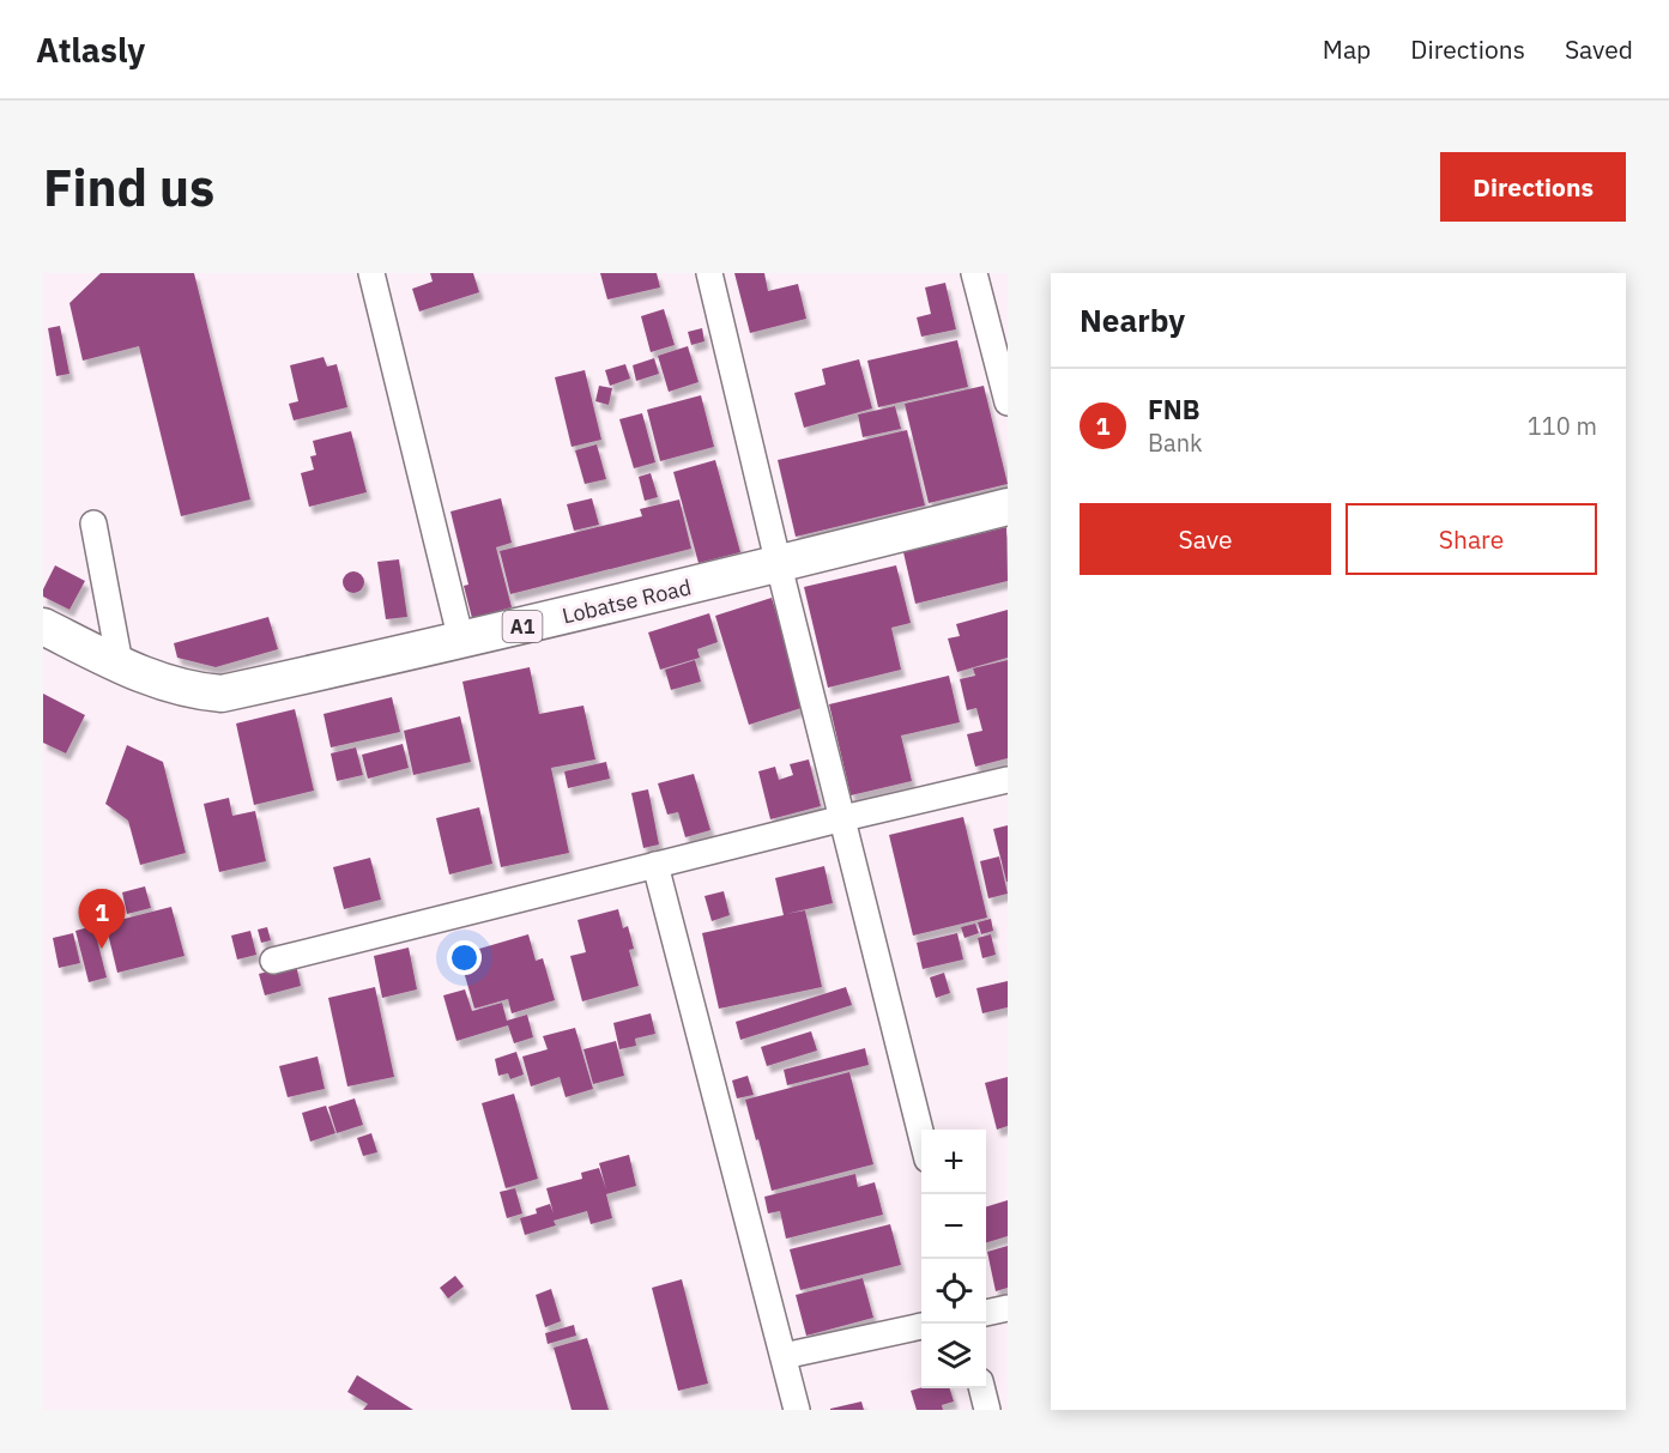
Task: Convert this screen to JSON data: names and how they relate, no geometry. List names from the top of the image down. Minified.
{"streets":{"highway":["Lobatse Road","A1"]},"page":{"header":"Atlasly","nav":["Map","Directions","Saved"],"buttons":["Directions",["Save","Share"]],"title":"Find us","heading":"Nearby","list":[{"mark":"1","name":"FNB","note":"Bank","value":"110 m"}],"pins":"1","map_buttons":["+","−"]}}
